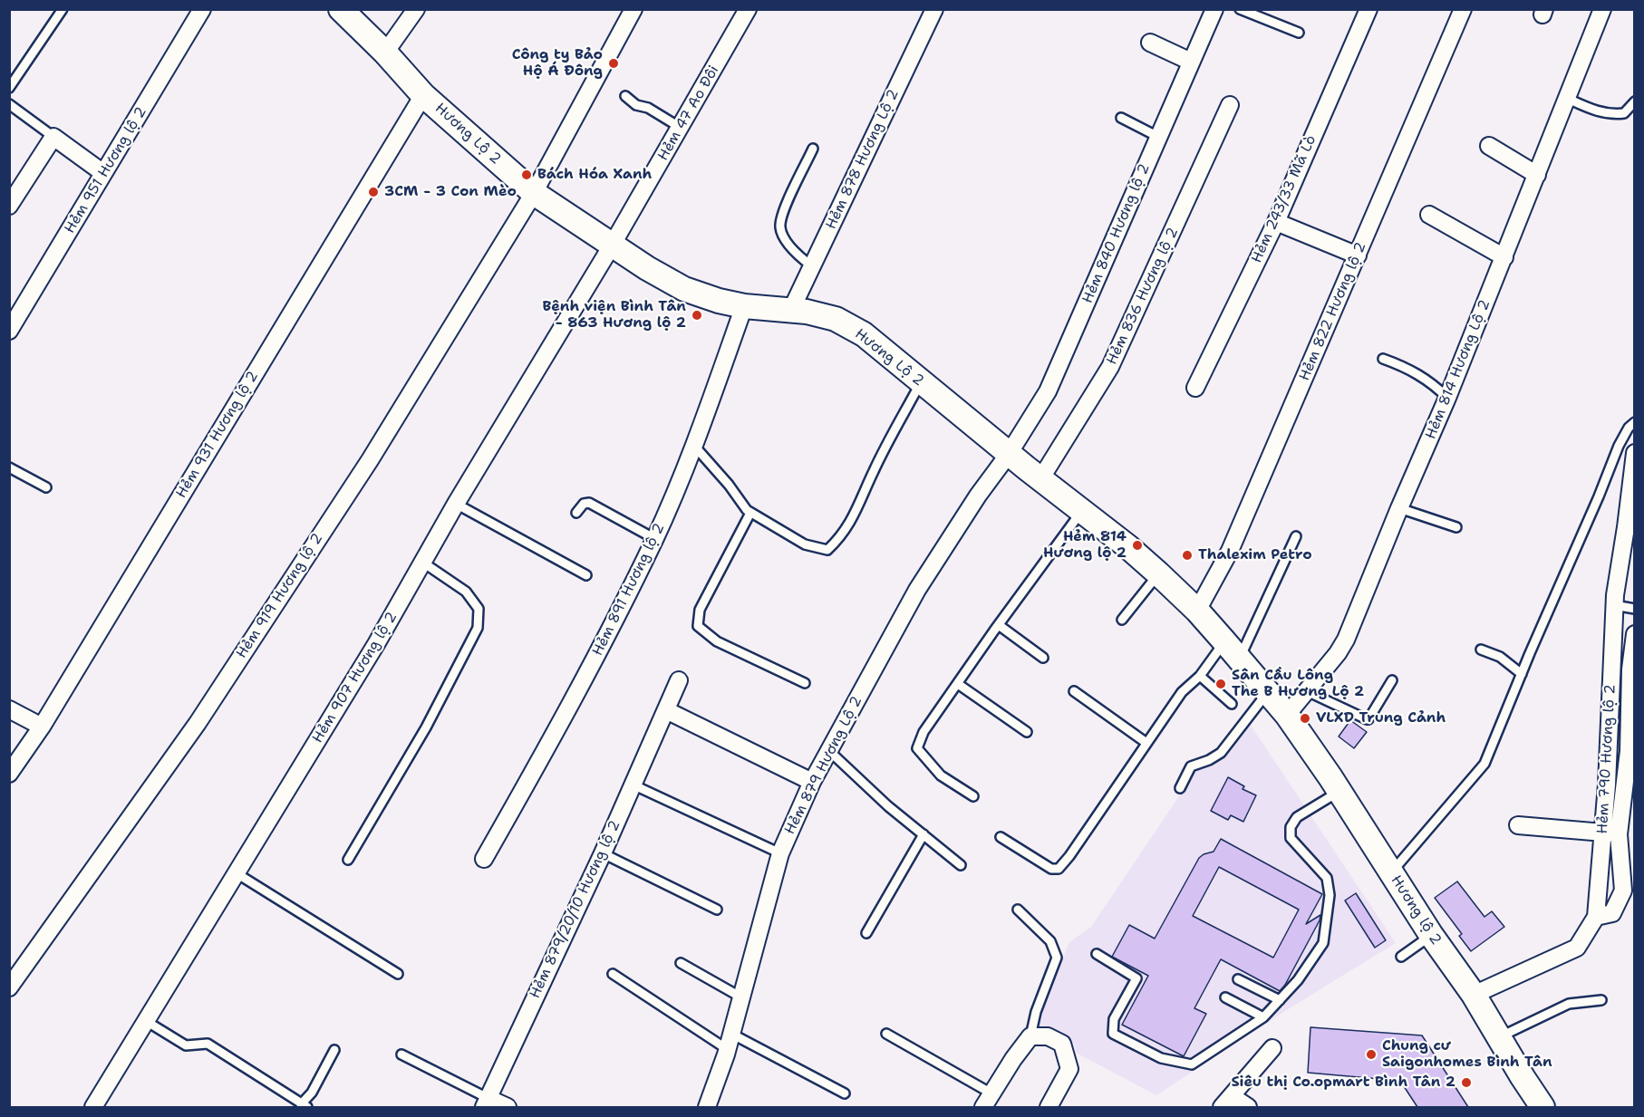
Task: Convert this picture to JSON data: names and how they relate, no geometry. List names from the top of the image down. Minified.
{"streets":{"main road":["Hương Lộ 2","Hương lộ 2"],"street":["Hẻm 47 Ao Đôi","Hẻm 878 Hương Lộ 2","Hẻm 951 Hương lộ 2","Hẻm 243/33 Mã Lò","Hẻm 840 Hương lộ 2","Hẻm 836 Hương lộ 2","Hẻm 822 Hương lộ 2","Hẻm 814 Hương Lộ 2","Hẻm 931 Hương lộ 2","Hẻm 891 Hương lộ 2","Hẻm 919 Hương lộ 2","Hẻm 907 Hương lộ 2","Hẻm 790 Hương lộ 2","Hẻm 879 Hương Lộ 2","Hẻm 879/20/10 Hương lộ 2"]},"crossings":[["Hẻm 47 Ao Đôi","Hương Lộ 2"],["Hẻm 47 Ao Đôi","Hẻm 907 Hương lộ 2"],["Hương Lộ 2","Hẻm 878 Hương Lộ 2"],["Hương Lộ 2","Hẻm 840 Hương lộ 2"],["Hương Lộ 2","Hẻm 836 Hương lộ 2"],["Hương Lộ 2","Hẻm 822 Hương lộ 2"],["Hương Lộ 2","Hẻm 814 Hương Lộ 2"],["Hương Lộ 2","Hẻm 931 Hương lộ 2"],["Hương Lộ 2","Hẻm 891 Hương lộ 2"],["Hương Lộ 2","Hẻm 919 Hương lộ 2"],["Hương Lộ 2","Hẻm 907 Hương lộ 2"],["Hương Lộ 2","Hẻm 879 Hương Lộ 2"],["Hương Lộ 2","Hương lộ 2"],["Hẻm 840 Hương lộ 2","Hẻm 879 Hương Lộ 2"],["Hẻm 814 Hương Lộ 2","Hương lộ 2"],["Hẻm 790 Hương lộ 2","Hương lộ 2"]],"places":["Công ty Bảo Hộ Á Đông","Bách Hóa Xanh","3CM - 3 Con Mèo","Bệnh viện Bình Tân - 863 Hương lộ 2","Hẻm 814 Hương lộ 2","Thalexim Petro","Sân Cầu Lông The B Hương Lộ 2","VLXD Trung Cảnh","Chung cư Saigonhomes Bình Tân","Siêu thị Co.opmart Bình Tân 2"]}
